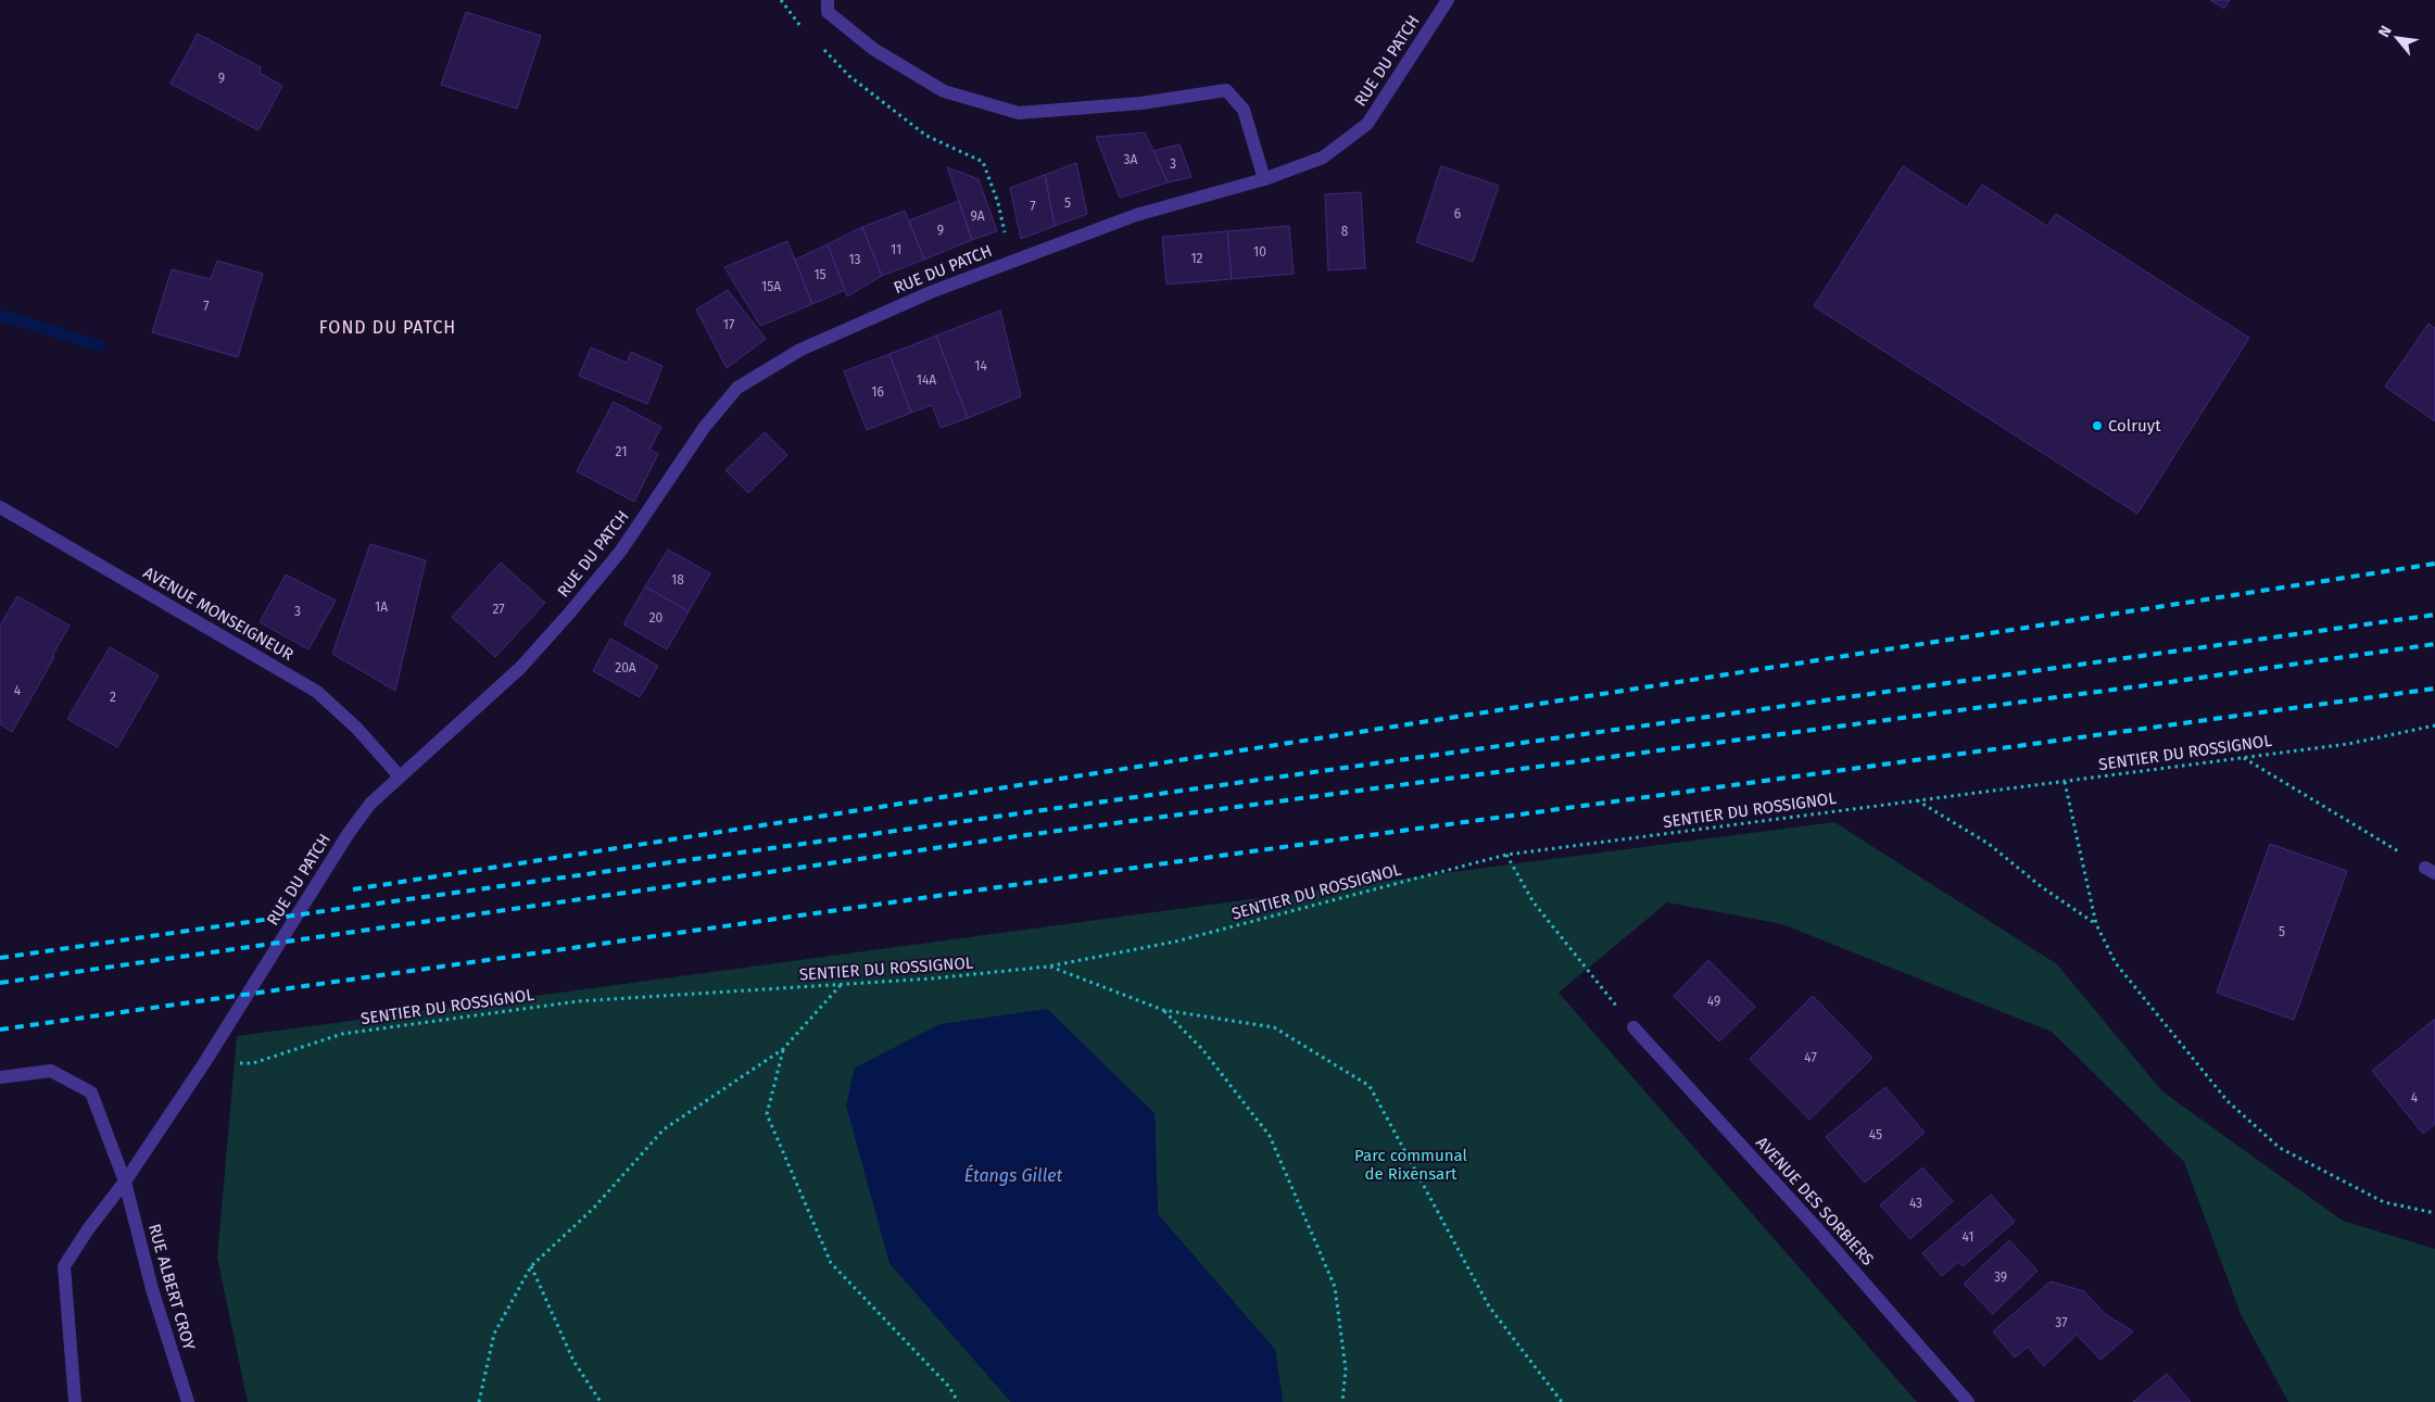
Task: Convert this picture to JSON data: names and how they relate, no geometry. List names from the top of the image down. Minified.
{"streets":{"street":["RUE DU PATCH","AVENUE MONSEIGNEUR","AVENUE DES SORBIERS","RUE ALBERT CROY"],"path":["SENTIER DU ROSSIGNOL"]},"crossings":[["RUE DU PATCH","AVENUE MONSEIGNEUR"],["RUE DU PATCH","SENTIER DU ROSSIGNOL"],["RUE DU PATCH","RUE ALBERT CROY"]],"districts":["FOND DU PATCH"],"water":["Étangs Gillet"],"parks":["Parc communal de Rixensart"],"places":["Colruyt"],"house_numbers":["9","3A","3","5","7","6","9A","9","8","11","10","12","13","15","15A","7","17","14","14A","16","21","18","1A","27","3","20","20A","4","2","5","49","47","4","45","43","41","39","37"],"north":"top left"}
